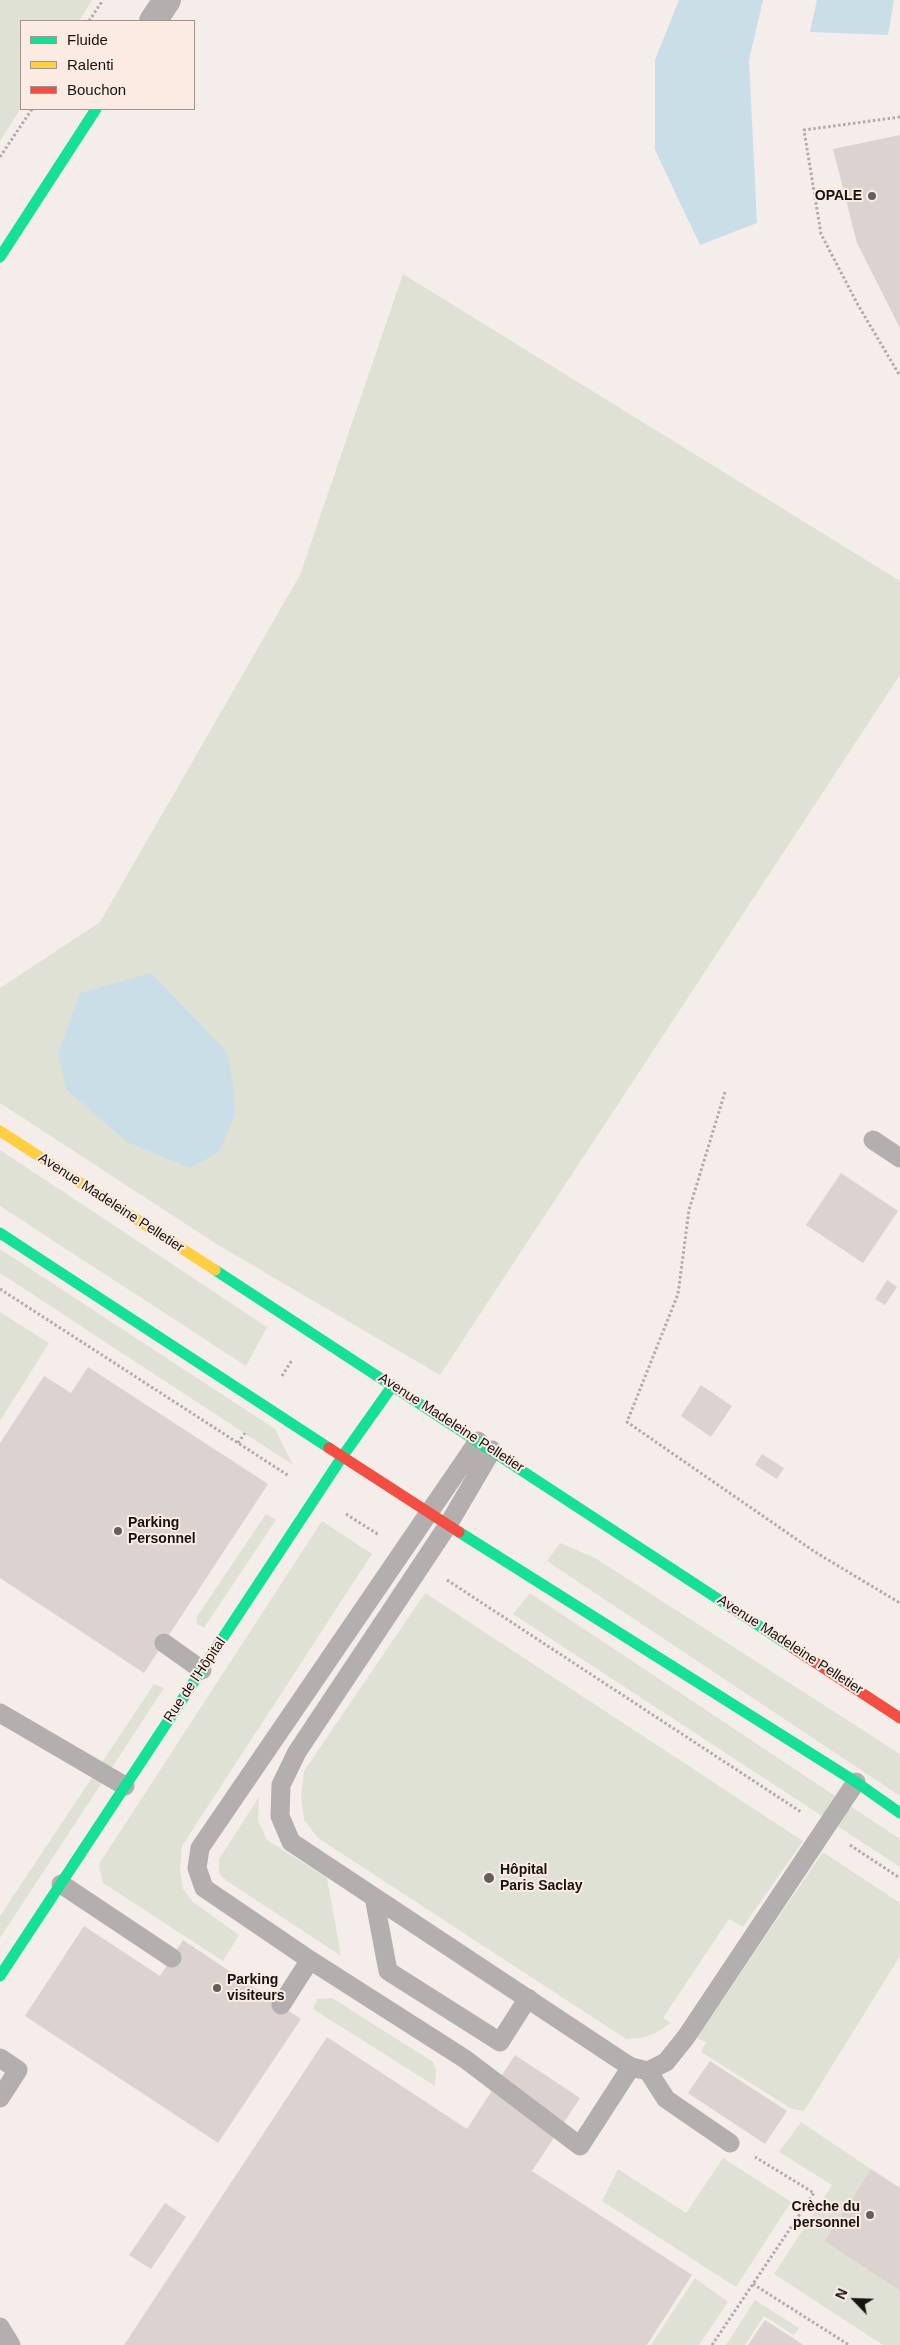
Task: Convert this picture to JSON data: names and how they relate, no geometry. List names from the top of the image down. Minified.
{"streets":{"street":["Avenue Madeleine Pelletier","Rue de l'Hôpital"]},"crossings":[["Avenue Madeleine Pelletier","Rue de l'Hôpital"]],"places":["OPALE","Parking Personnel","Hôpital Paris Saclay","Parking visiteurs","Crèche du personnel"],"legend":["Fluide","Ralenti","Bouchon"],"north":"top left"}
